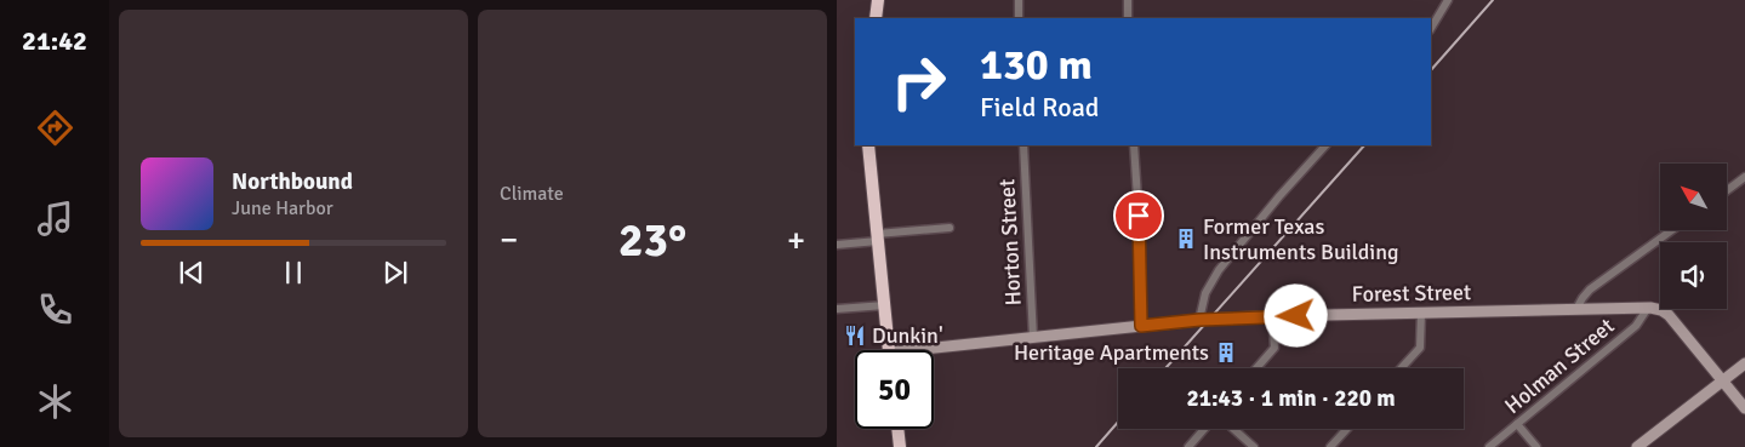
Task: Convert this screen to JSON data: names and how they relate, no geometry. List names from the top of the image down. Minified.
{"streets":{"main road":["Forest Street"],"street":["Horton Street","Holman Street"]},"crossings":[["Horton Street","Forest Street"],["Forest Street","Holman Street"]],"places":{"building":["Former Texas Instruments Building","Heritage Apartments"],"restaurant":["Dunkin'"]},"north":"top left","page":{"tabs":"21:42","tile":"Climate","turn":["130 m","Field Road"],"song":["Northbound","June Harbor"],"heat":["−","23°","+"],"limit":"50","trip":"21:43 · 1 min · 220 m"}}
